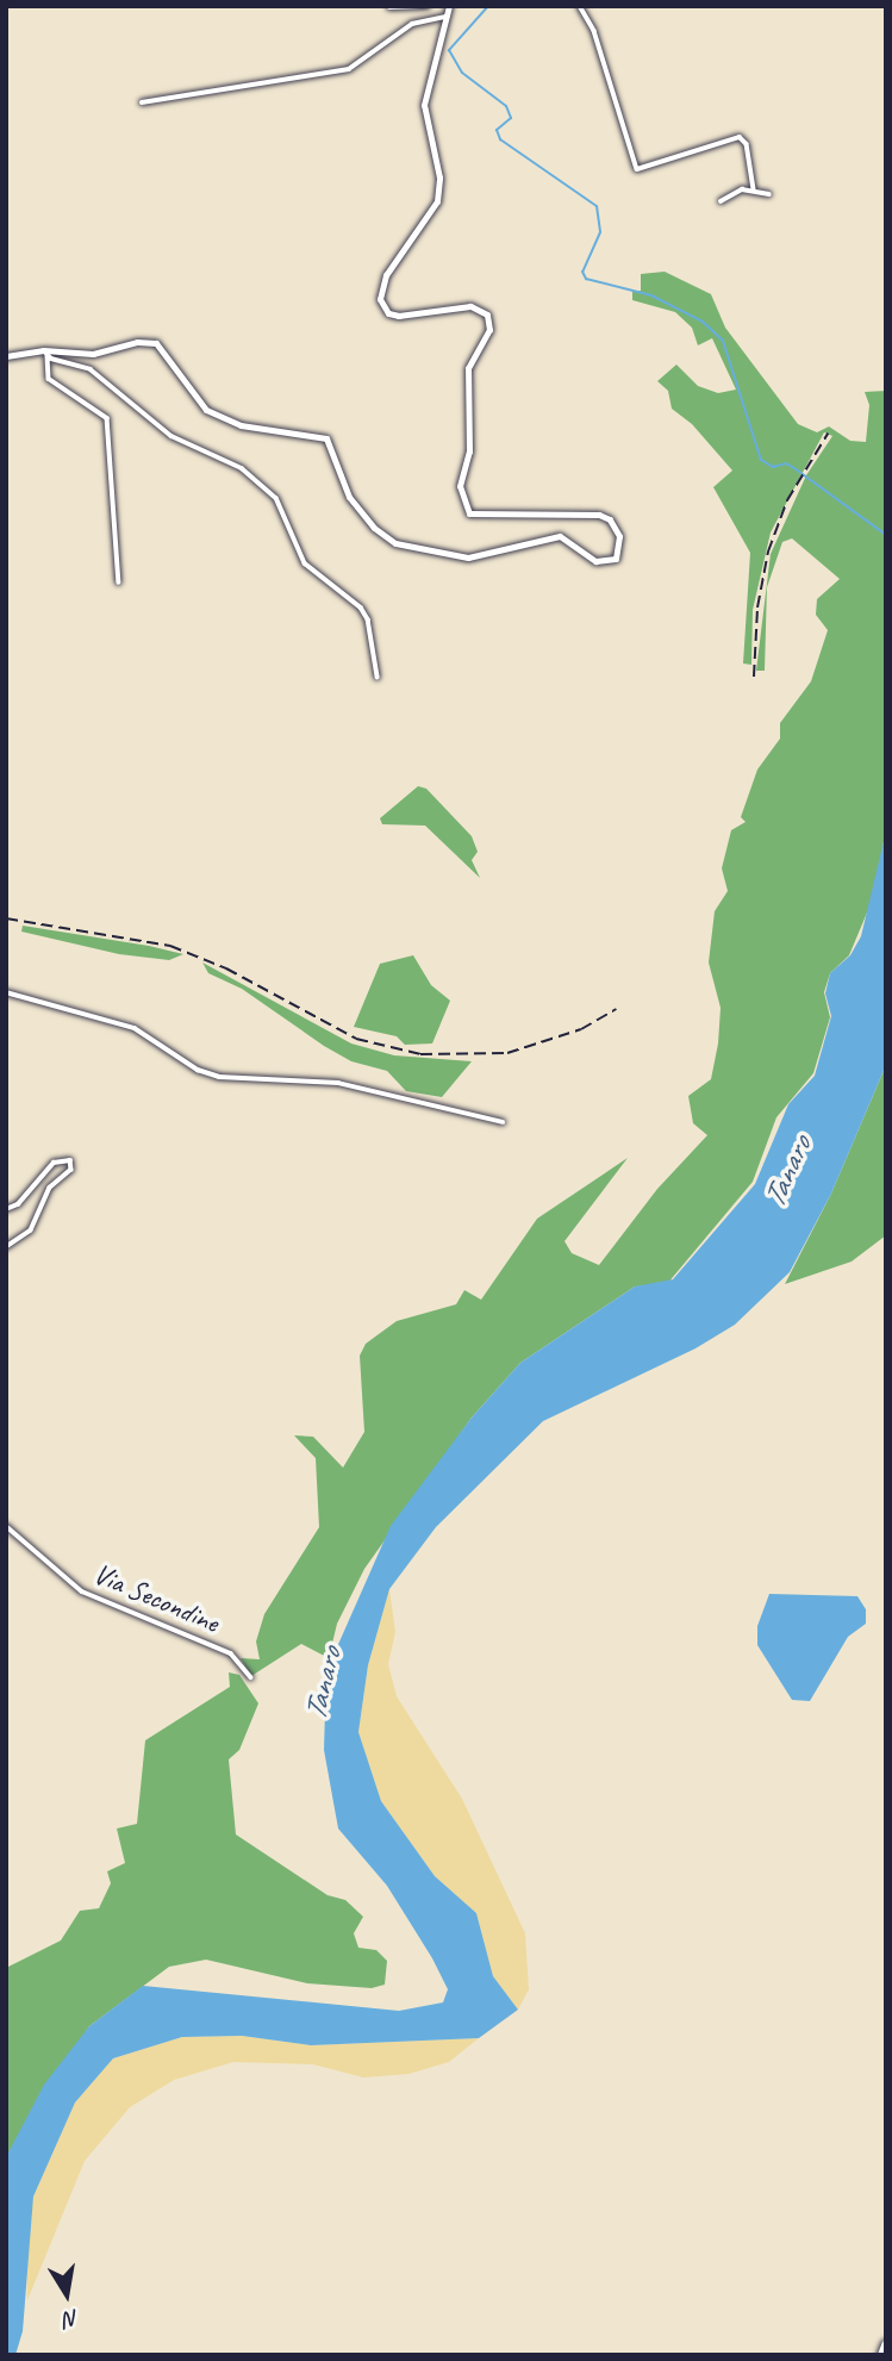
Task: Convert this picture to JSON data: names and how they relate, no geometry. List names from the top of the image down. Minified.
{"streets":{"street":["Via Secondine"]},"water":["Tanaro"],"north":"bottom"}
